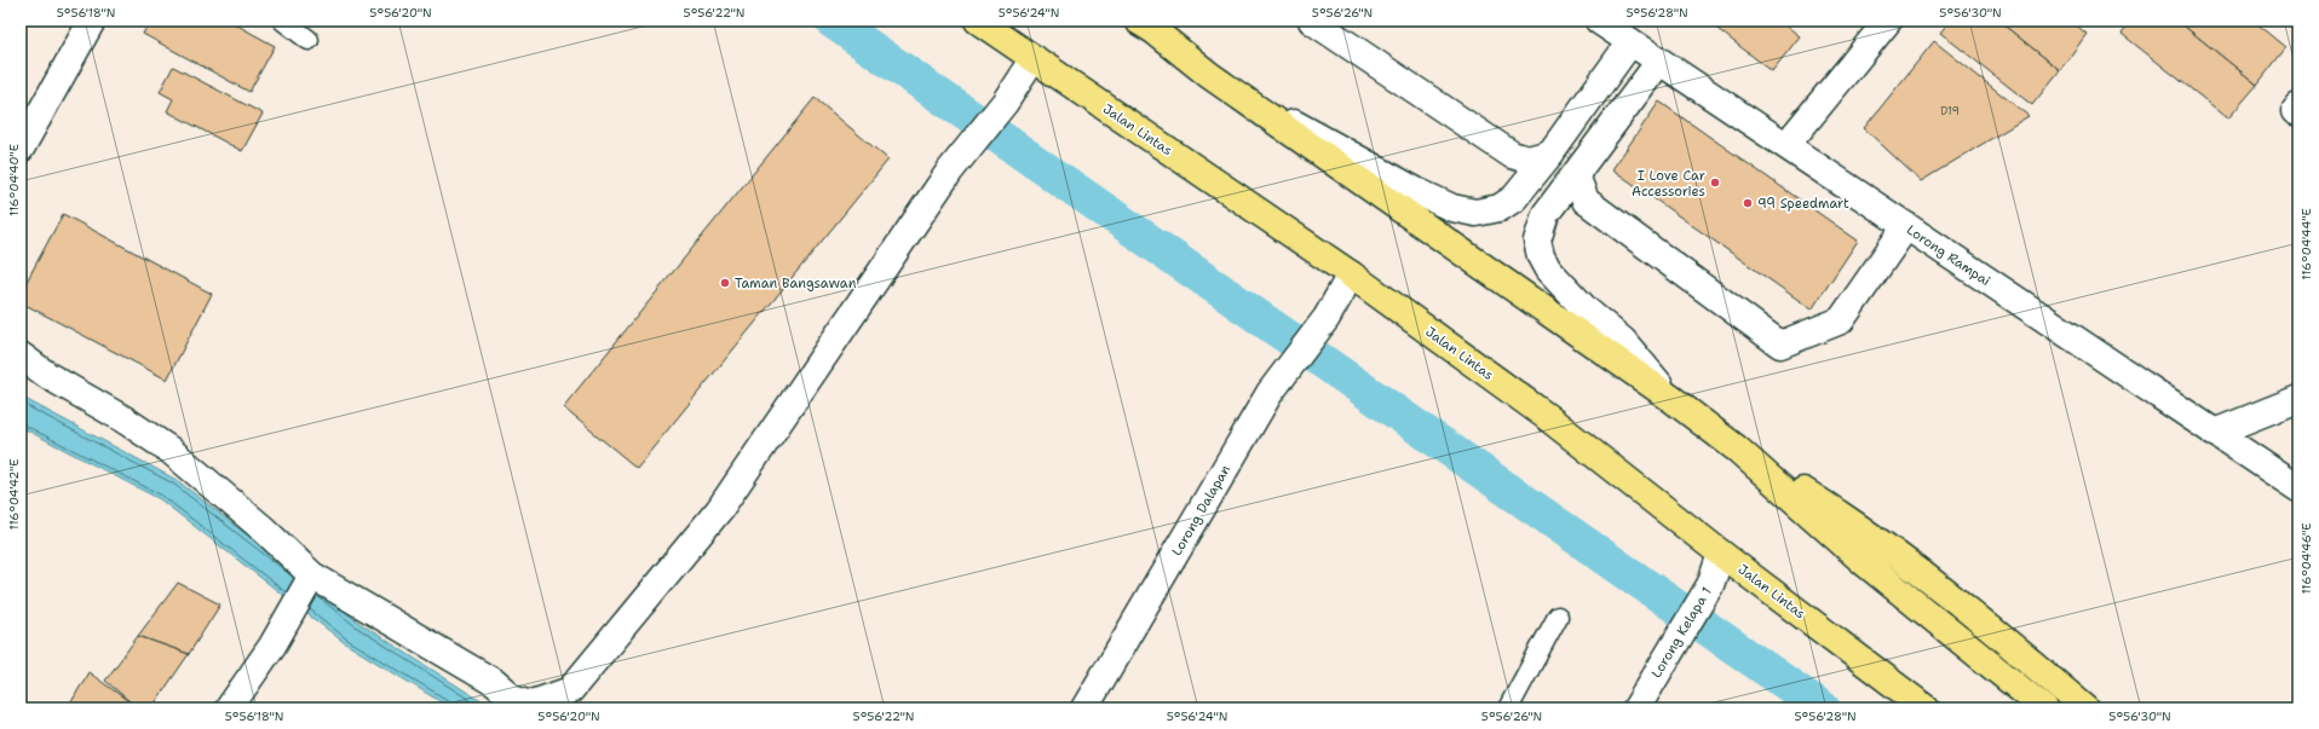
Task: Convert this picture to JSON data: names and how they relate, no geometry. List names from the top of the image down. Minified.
{"streets":{"highway":["Jalan Lintas"],"street":["Lorong Rampai","Lorong Dalapan","Lorong Kelapa 1"]},"crossings":[["Jalan Lintas","Lorong Dalapan"],["Jalan Lintas","Lorong Kelapa 1"]],"places":["I Love Car Accessories","99 Speedmart","Taman Bangsawan"],"house_numbers":["D19"],"coordinates":["5°56'18\"N","5°56'20\"N","5°56'22\"N","5°56'24\"N","5°56'26\"N","5°56'28\"N","5°56'30\"N","116°04'40\"E","116°04'44\"E","116°04'42\"E","116°04'46\"E"]}
